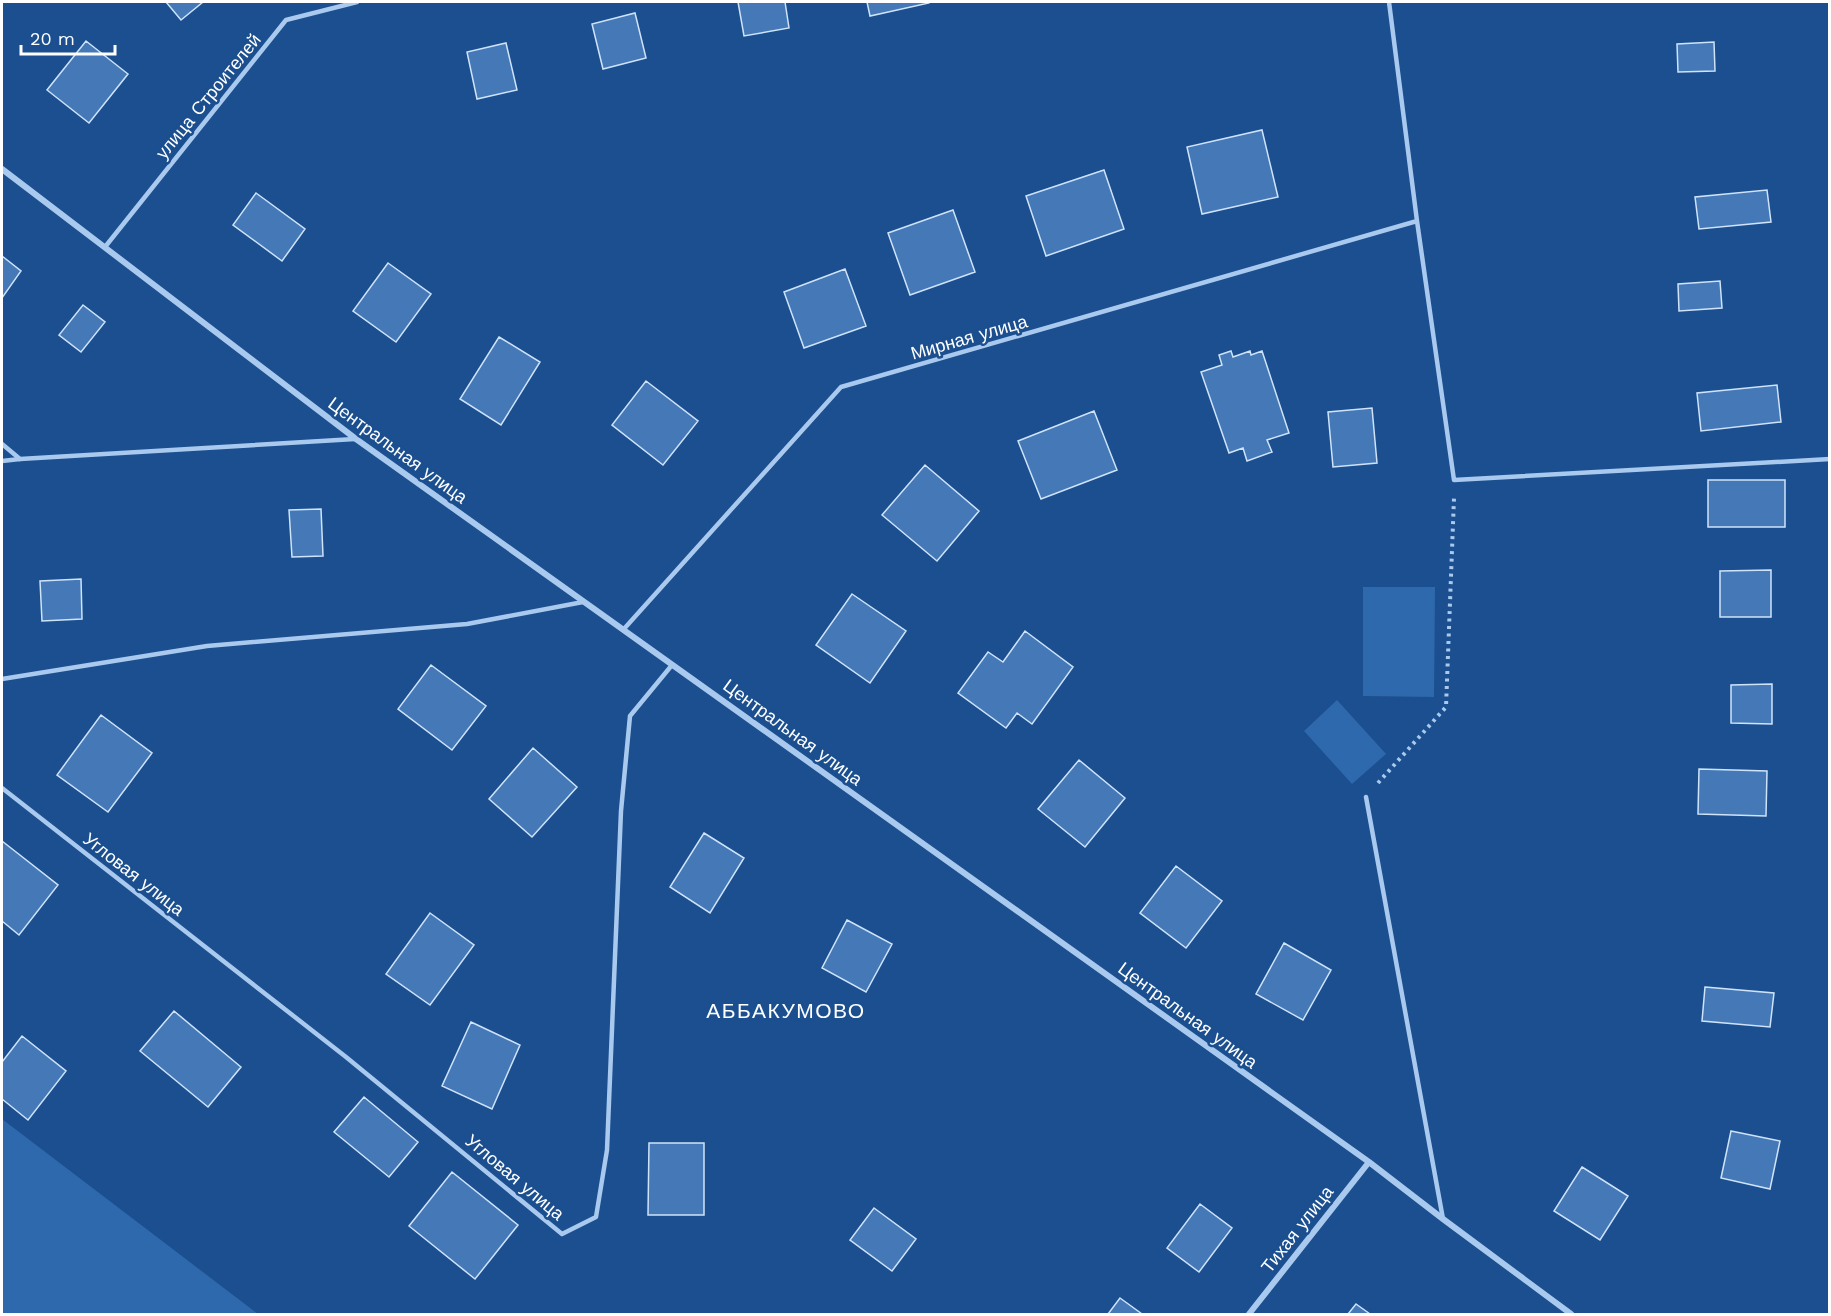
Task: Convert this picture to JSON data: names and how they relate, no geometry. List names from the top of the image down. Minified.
{"streets":{"street":["Центральная улица","Тихая улица"],"lane":["улица Строителей","Мирная улица","Угловая улица"]},"crossings":[["улица Строителей","Центральная улица"],["Мирная улица","Центральная улица"],["Центральная улица","Угловая улица"],["Центральная улица","Тихая улица"]],"districts":["АББАКУМОВО"],"scale_bar":"20 m"}
